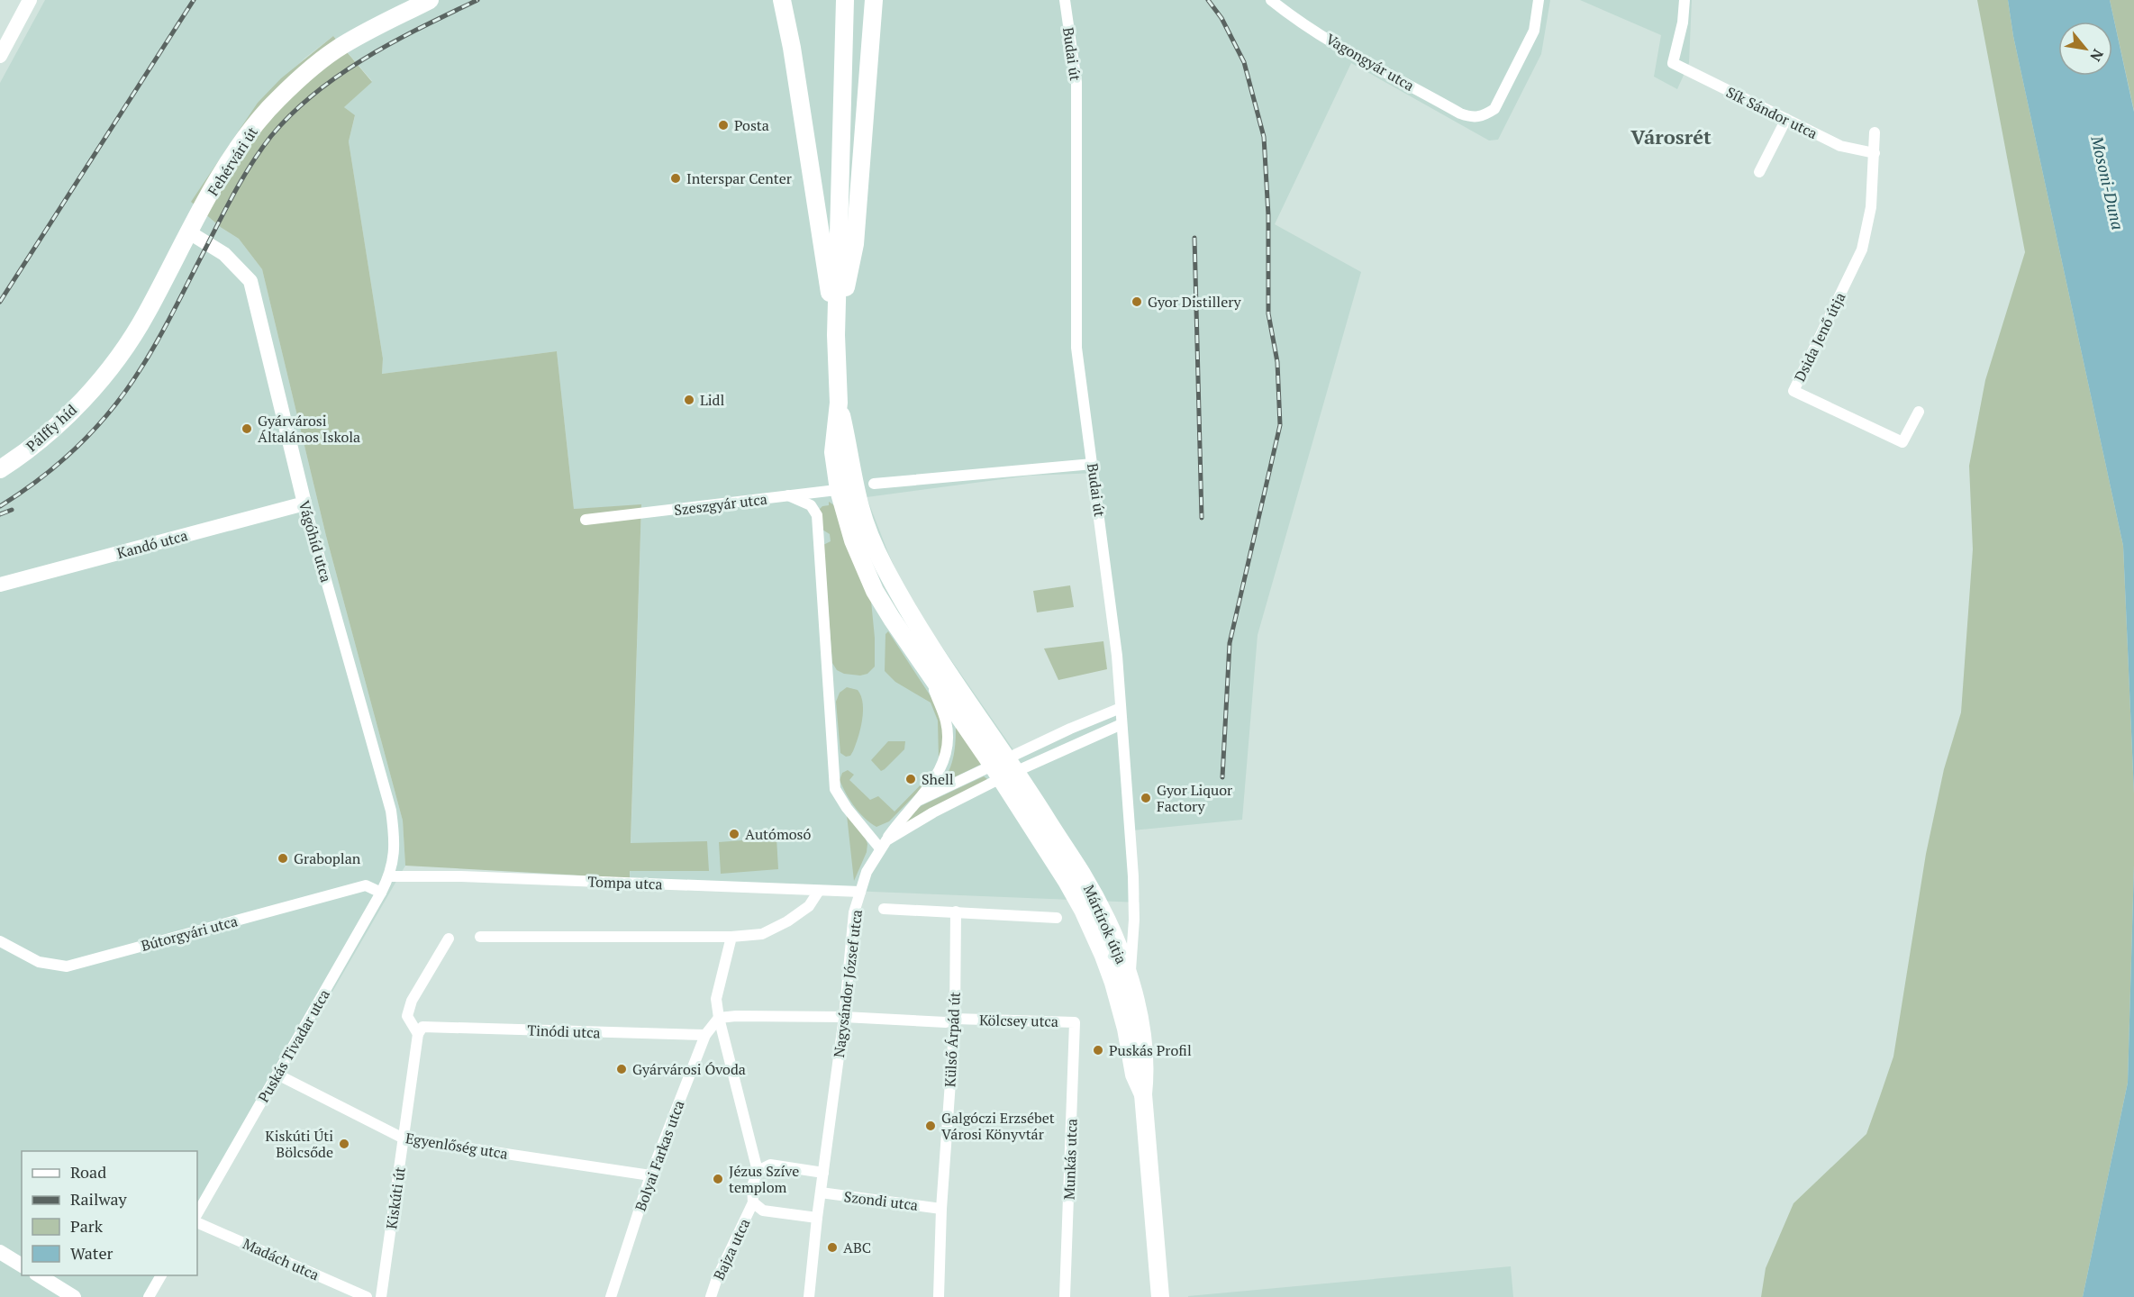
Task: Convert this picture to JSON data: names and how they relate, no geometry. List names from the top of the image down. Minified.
{"streets":{"main road":["Fehérvári út","Pálffy híd","Mártírok útja"],"street":["Budai út","Vagongyár utca","Sík Sándor utca","Dsida Jenő útja","Szeszgyár utca","Vágóhíd utca","Kandó utca","Tompa utca","Bútorgyári utca","Nagysándor József utca","Kölcsey utca","Tinódi utca","Külső Árpád út","Puskás Tivadar utca","Egyenlőség utca","Bolyai Farkas utca","Munkás utca","Kiskúti út","Szondi utca","Bajza utca","Madách utca"]},"crossings":[["Budai út","Mártírok útja"],["Budai út","Nagysándor József utca"],["Sík Sándor utca","Dsida Jenő útja"],["Fehérvári út","Pálffy híd"],["Fehérvári út","Vágóhíd utca"],["Vágóhíd utca","Kandó utca"],["Vágóhíd utca","Tompa utca"],["Vágóhíd utca","Puskás Tivadar utca"],["Tompa utca","Nagysándor József utca"],["Tompa utca","Puskás Tivadar utca"],["Mártírok útja","Nagysándor József utca"],["Bútorgyári utca","Puskás Tivadar utca"],["Nagysándor József utca","Kölcsey utca"],["Nagysándor József utca","Szondi utca"],["Kölcsey utca","Külső Árpád út"],["Kölcsey utca","Bolyai Farkas utca"],["Kölcsey utca","Munkás utca"],["Tinódi utca","Bolyai Farkas utca"],["Tinódi utca","Kiskúti út"],["Külső Árpád út","Szondi utca"],["Puskás Tivadar utca","Egyenlőség utca"],["Egyenlőség utca","Bolyai Farkas utca"],["Egyenlőség utca","Kiskúti út"]],"districts":["Városrét"],"water":["Mosoni-Duna"],"places":["Posta","Interspar Center","Gyor Distillery","Lidl","Gyárvárosi Általános Iskola","Shell","Gyor Liquor Factory","Autómosó","Graboplan","Puskás Profil","Gyárvárosi Óvoda","Galgóczi Erzsébet Városi Könyvtár","Kiskúti Úti Bölcsőde","Jézus Szíve templom","ABC"],"legend":["Road","Railway","Park","Water"],"north":"bottom right"}
